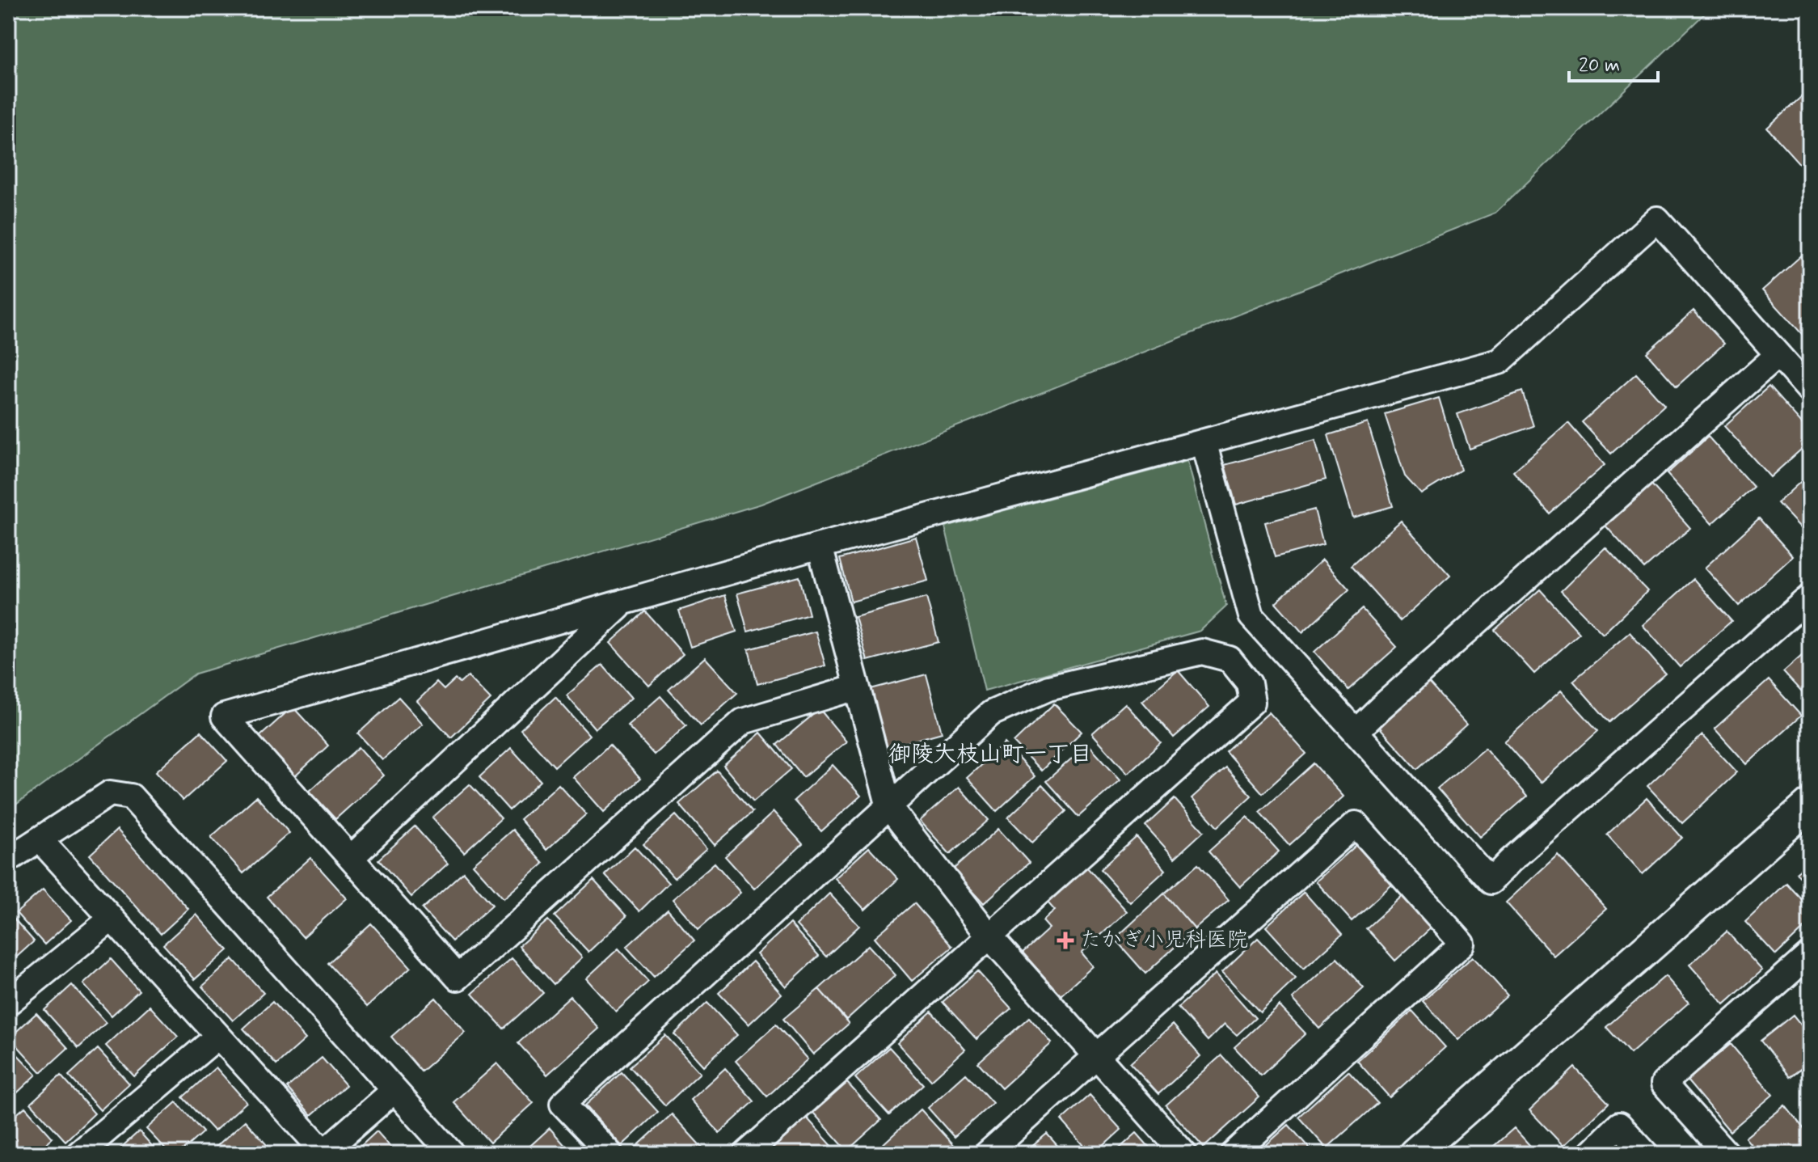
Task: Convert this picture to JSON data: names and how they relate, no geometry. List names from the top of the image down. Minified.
{"districts":["御陵大枝山町一丁目"],"places":{"health":["たかぎ小児科医院"]},"scale_bar":"20 m"}
